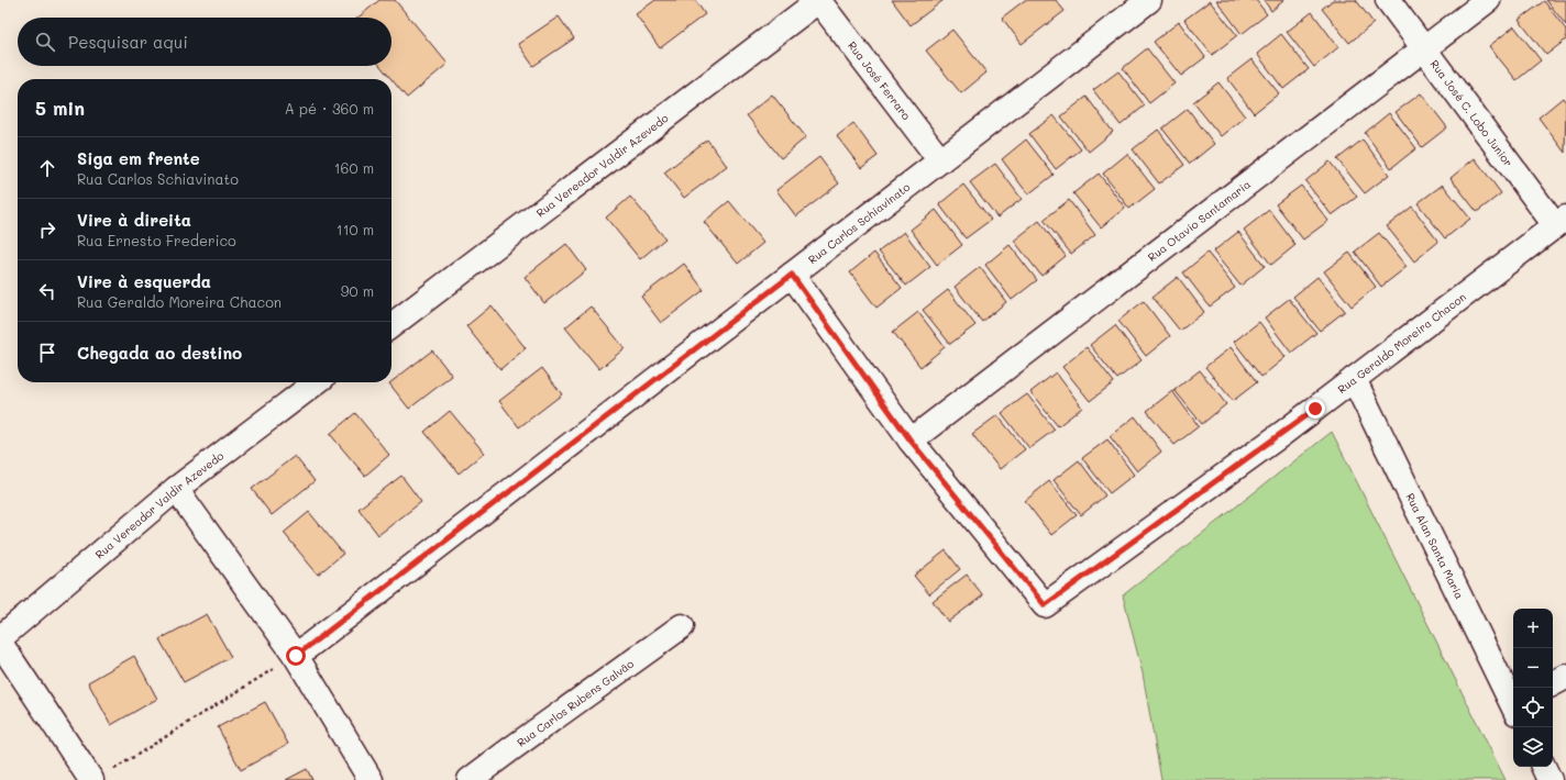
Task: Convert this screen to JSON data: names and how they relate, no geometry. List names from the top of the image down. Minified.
{"streets":{"street":["Rua José Ferraro","Rua José C. Lobo Junior","Rua Vereador Valdir Azevedo","Rua Otavio Santamaria","Rua Carlos Schiavinato","Rua Geraldo Moreira Chacon","Rua Alan Santa Maria","Rua Carlos Rubens Galvão"]},"crossings":[["Rua José Ferraro","Rua Vereador Valdir Azevedo"],["Rua José Ferraro","Rua Carlos Schiavinato"],["Rua José C. Lobo Junior","Rua Otavio Santamaria"],["Rua José C. Lobo Junior","Rua Geraldo Moreira Chacon"],["Rua Otavio Santamaria","Rua Geraldo Moreira Chacon"],["Rua Geraldo Moreira Chacon","Rua Alan Santa Maria"]],"page":{"search":"Pesquisar aqui","heading":["5 min","A pé · 360 m"],"list":[["Siga em frente","Rua Carlos Schiavinato","160 m"],["Vire à direita","Rua Ernesto Frederico","110 m"],["Vire à esquerda","Rua Geraldo Moreira Chacon","90 m"],"Chegada ao destino"],"map_buttons":["+","−"]}}
